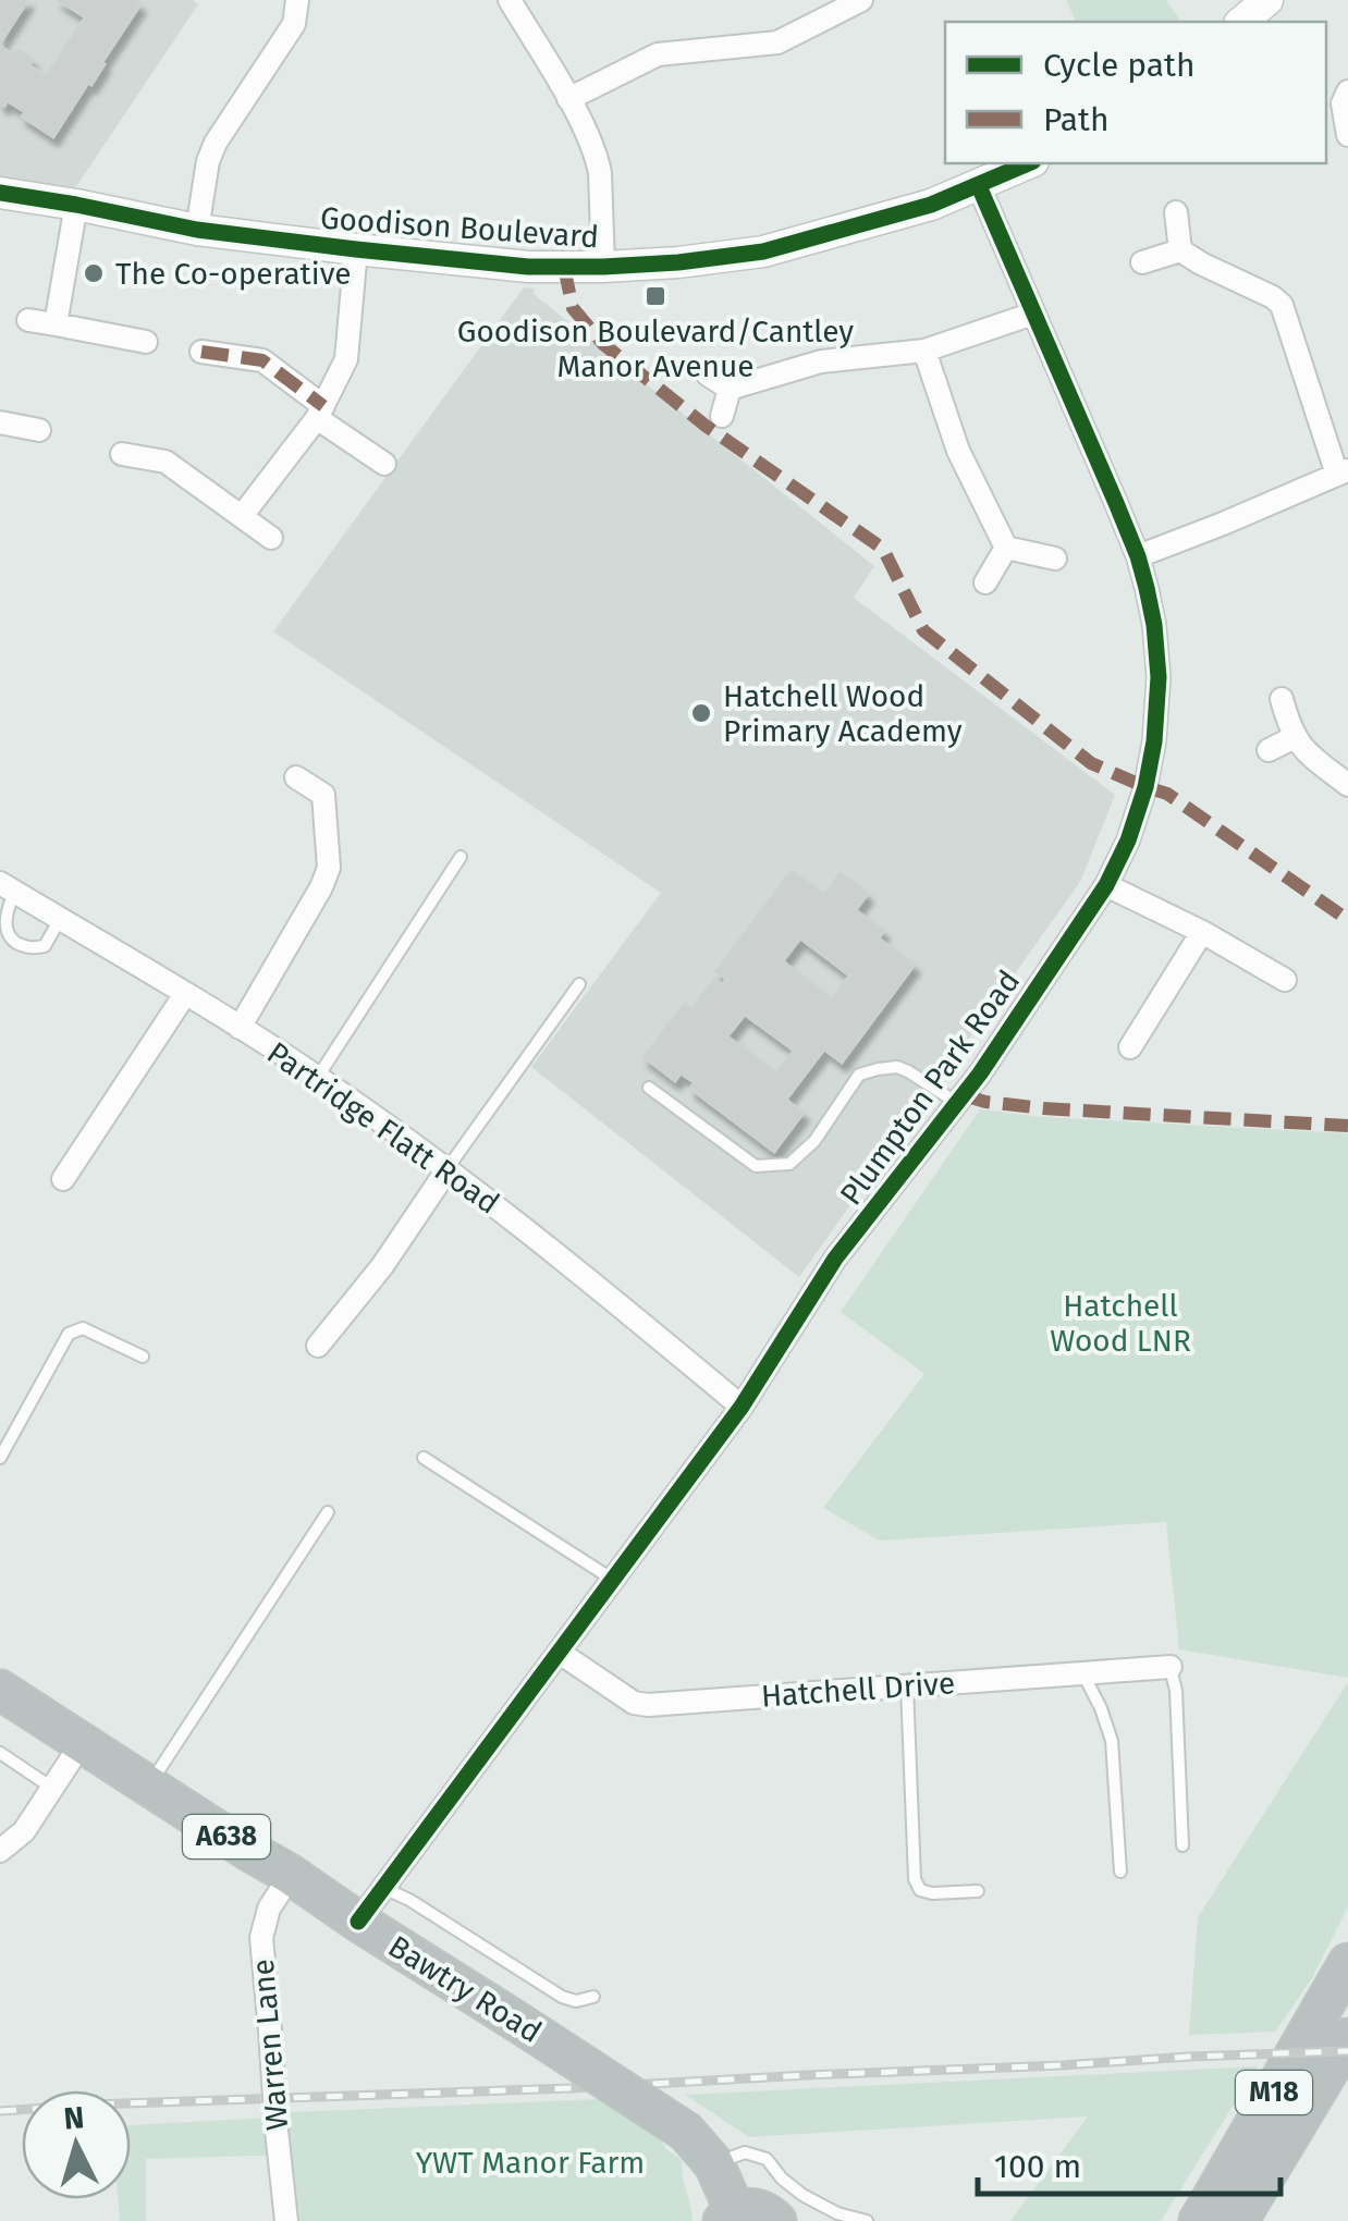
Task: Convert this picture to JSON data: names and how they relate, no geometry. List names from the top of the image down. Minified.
{"streets":{"highway":["A638","Bawtry Road","M18"],"street":["Goodison Boulevard","Plumpton Park Road","Partridge Flatt Road","Hatchell Drive","Warren Lane"]},"crossings":[["Goodison Boulevard","Plumpton Park Road"],["Plumpton Park Road","Partridge Flatt Road"],["Plumpton Park Road","Hatchell Drive"],["Plumpton Park Road","Bawtry Road"],["Bawtry Road","Warren Lane"]],"parks":["Hatchell Wood LNR","YWT Manor Farm"],"places":{"other":["The Co-operative","Hatchell Wood Primary Academy"],"transit":["Goodison Boulevard/Cantley Manor Avenue"]},"legend":["Cycle path","Path"],"scale_bar":"100 m","north":"top"}
